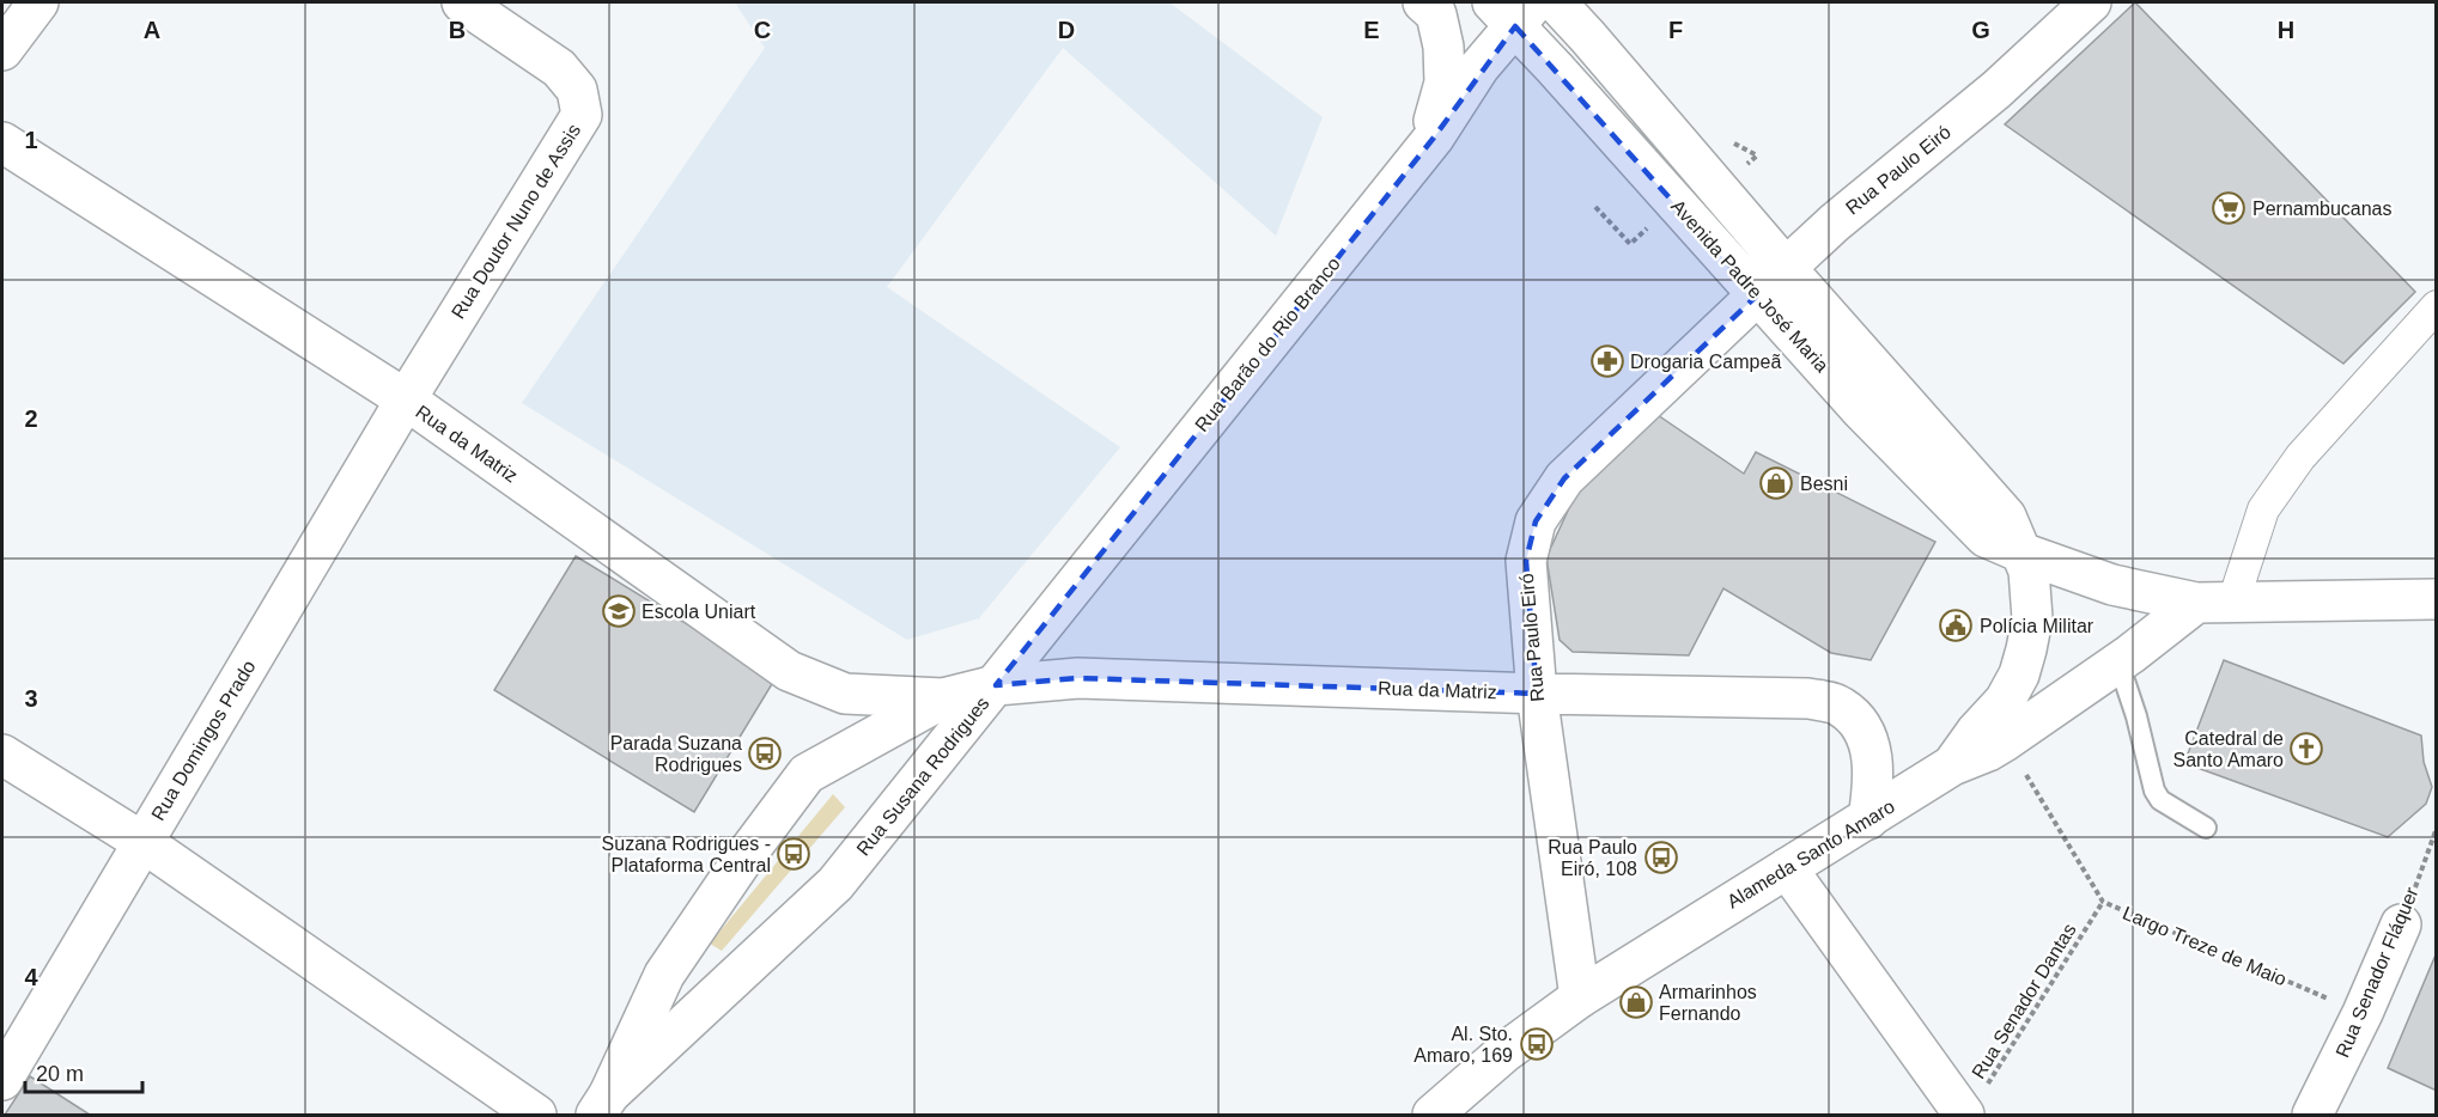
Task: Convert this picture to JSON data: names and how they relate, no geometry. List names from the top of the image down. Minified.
{"streets":{"street":["Rua Paulo Eiró","Rua Doutor Nuno de Assis","Avenida Padre José Maria","Rua Barão do Rio Branco","Rua da Matriz","Rua Domingos Prado","Rua Susana Rodrigues","Alameda Santo Amaro","Rua Senador Fláquer"],"path":["Largo Treze de Maio","Rua Senador Dantas"]},"crossings":[["Rua Paulo Eiró","Avenida Padre José Maria"],["Rua Paulo Eiró","Rua da Matriz"],["Rua Paulo Eiró","Alameda Santo Amaro"],["Rua Doutor Nuno de Assis","Rua da Matriz"],["Rua Doutor Nuno de Assis","Rua Domingos Prado"],["Avenida Padre José Maria","Rua Barão do Rio Branco"],["Avenida Padre José Maria","Alameda Santo Amaro"],["Rua Barão do Rio Branco","Rua da Matriz"],["Rua Barão do Rio Branco","Rua Susana Rodrigues"],["Rua da Matriz","Rua Domingos Prado"],["Rua da Matriz","Rua Susana Rodrigues"],["Rua da Matriz","Alameda Santo Amaro"],["Alameda Santo Amaro","Largo Treze de Maio"],["Largo Treze de Maio","Rua Senador Fláquer"],["Largo Treze de Maio","Rua Senador Dantas"]],"places":{"supermarket":["Pernambucanas"],"pharmacy":["Drogaria Campeã"],"shop":["Besni","Armarinhos Fernando"],"school or university":["Escola Uniart"],"public building":["Polícia Militar"],"church":["Catedral de Santo Amaro"],"bus stop":["Parada Suzana Rodrigues","Suzana Rodrigues - Plataforma Central","Rua Paulo Eiró, 108","Al. Sto. Amaro, 169"]},"scale_bar":"20 m","grid":{"columns":["A","B","C","D","E","F","G","H"],"rows":["1","2","3","4"]}}
